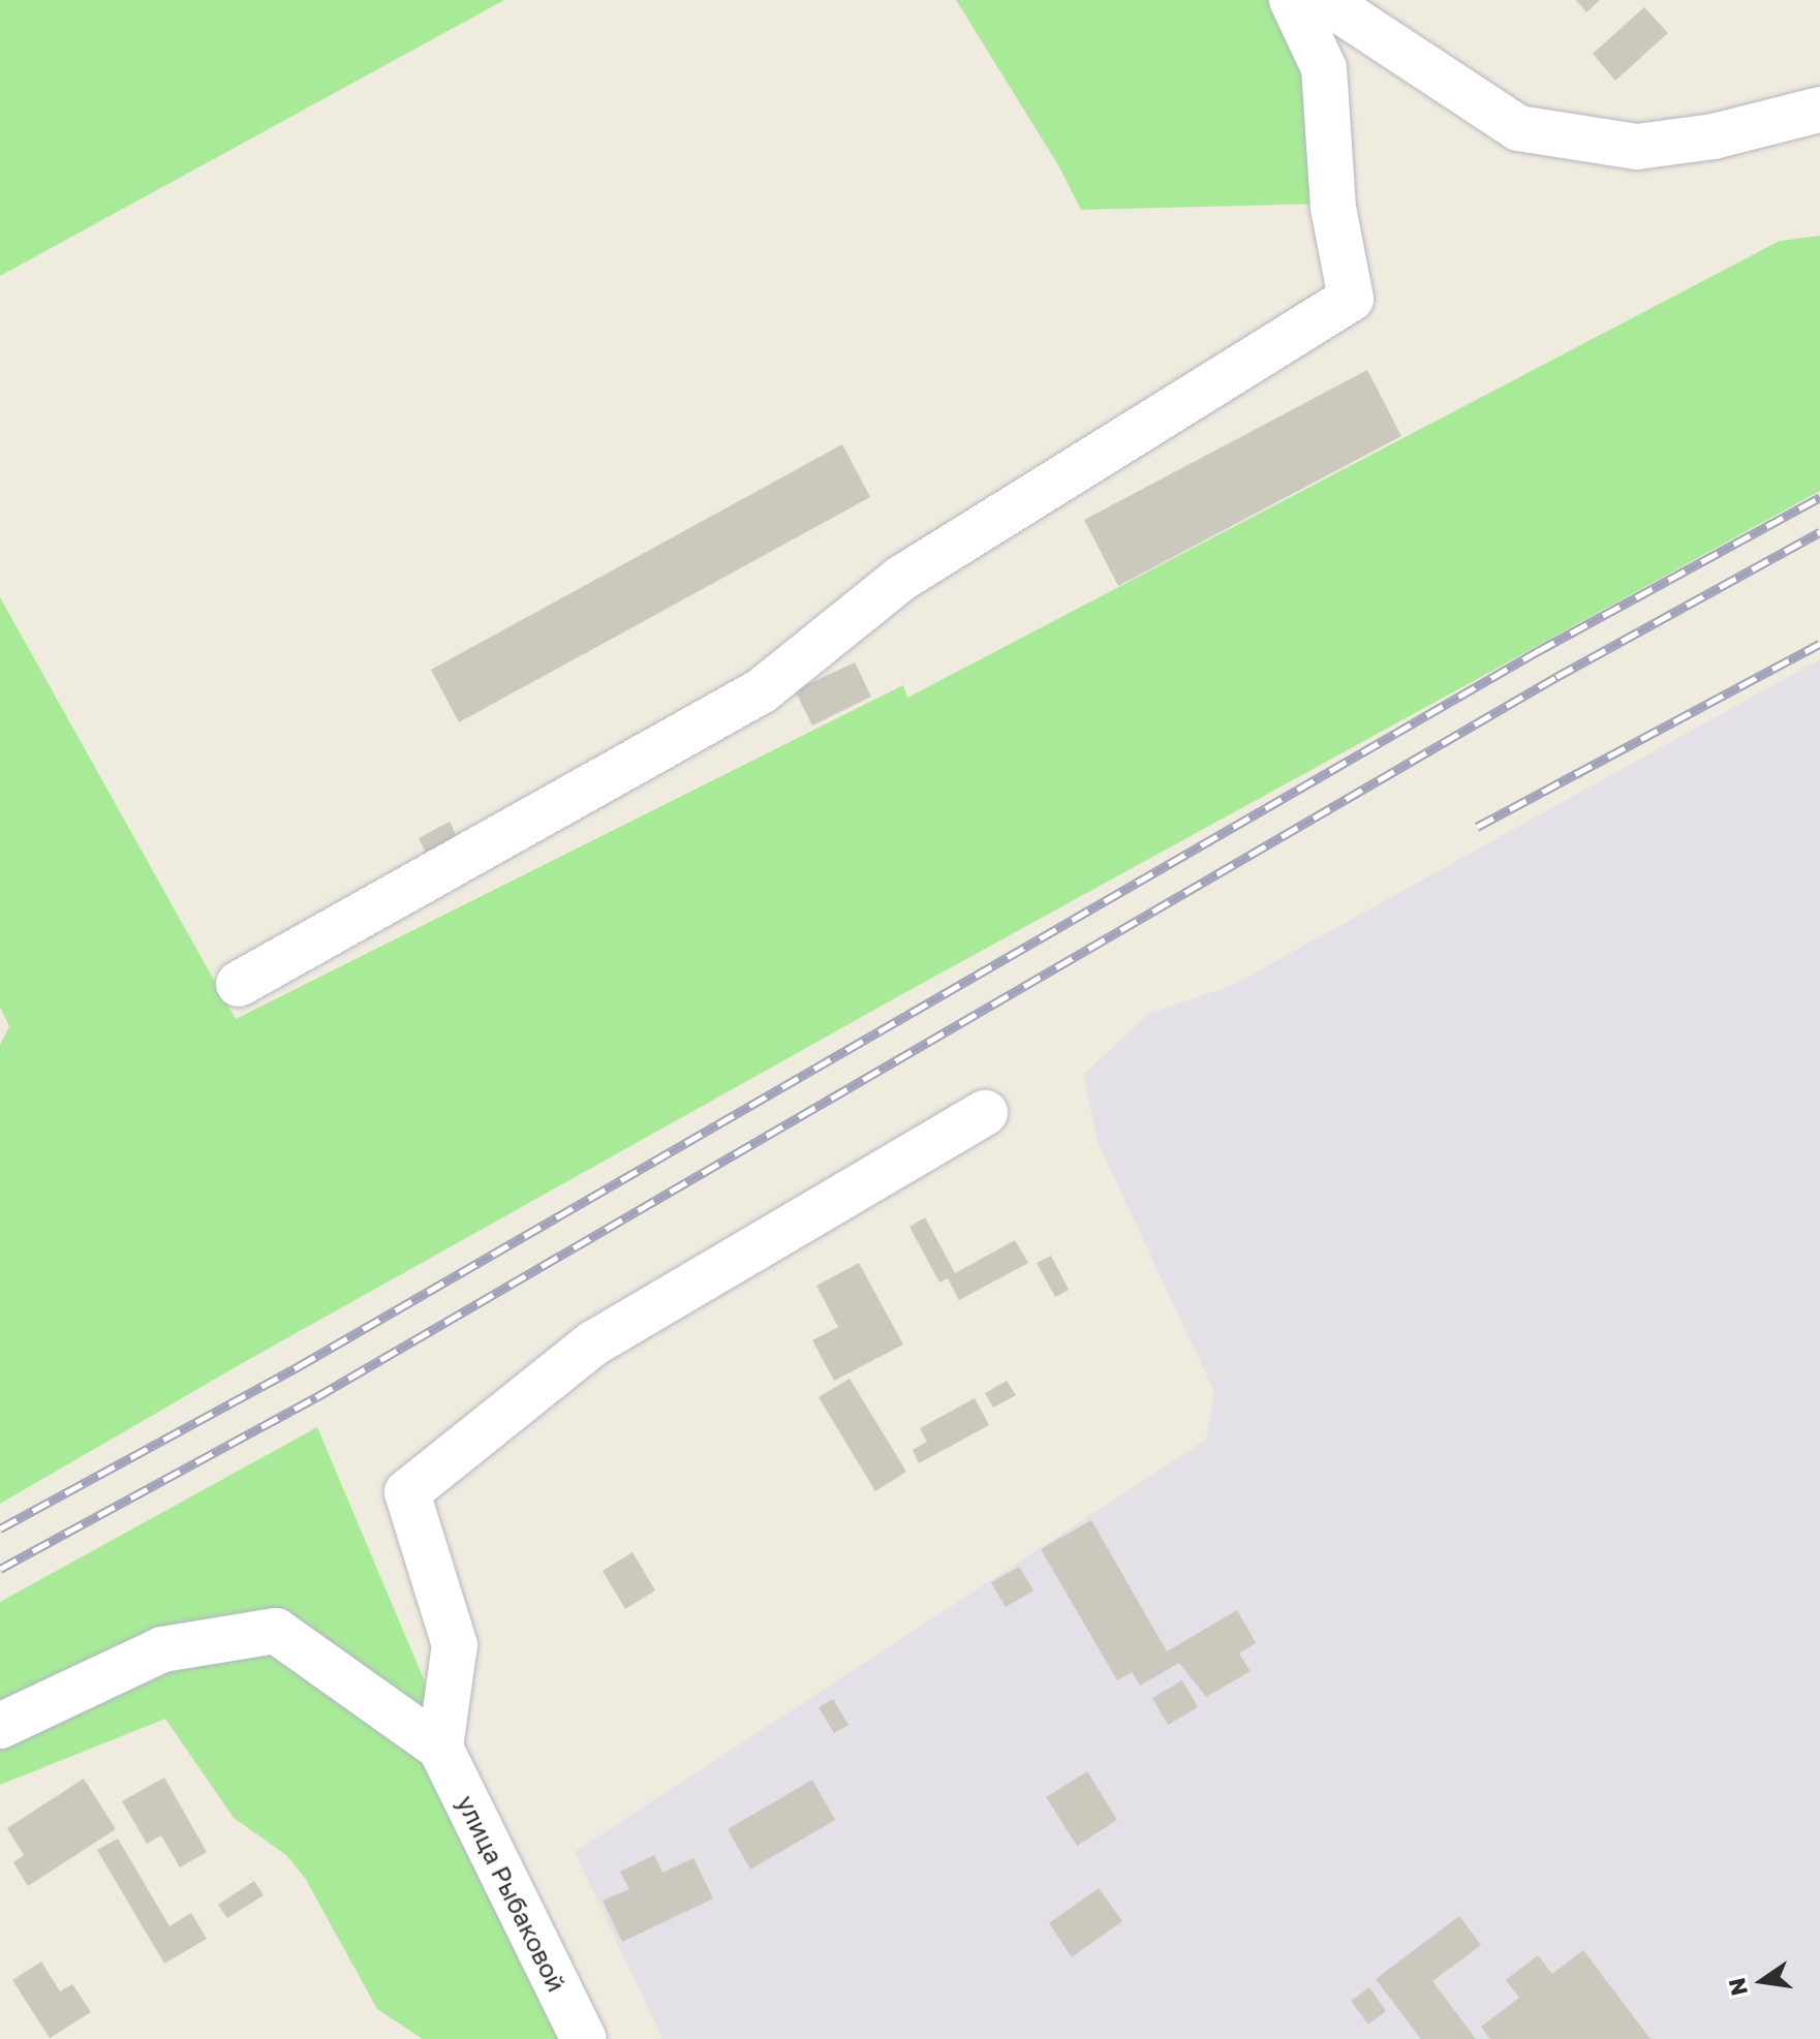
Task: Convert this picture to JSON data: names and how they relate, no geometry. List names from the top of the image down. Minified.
{"streets":{"street":["улица Рыбаковой"]},"north":"left"}
